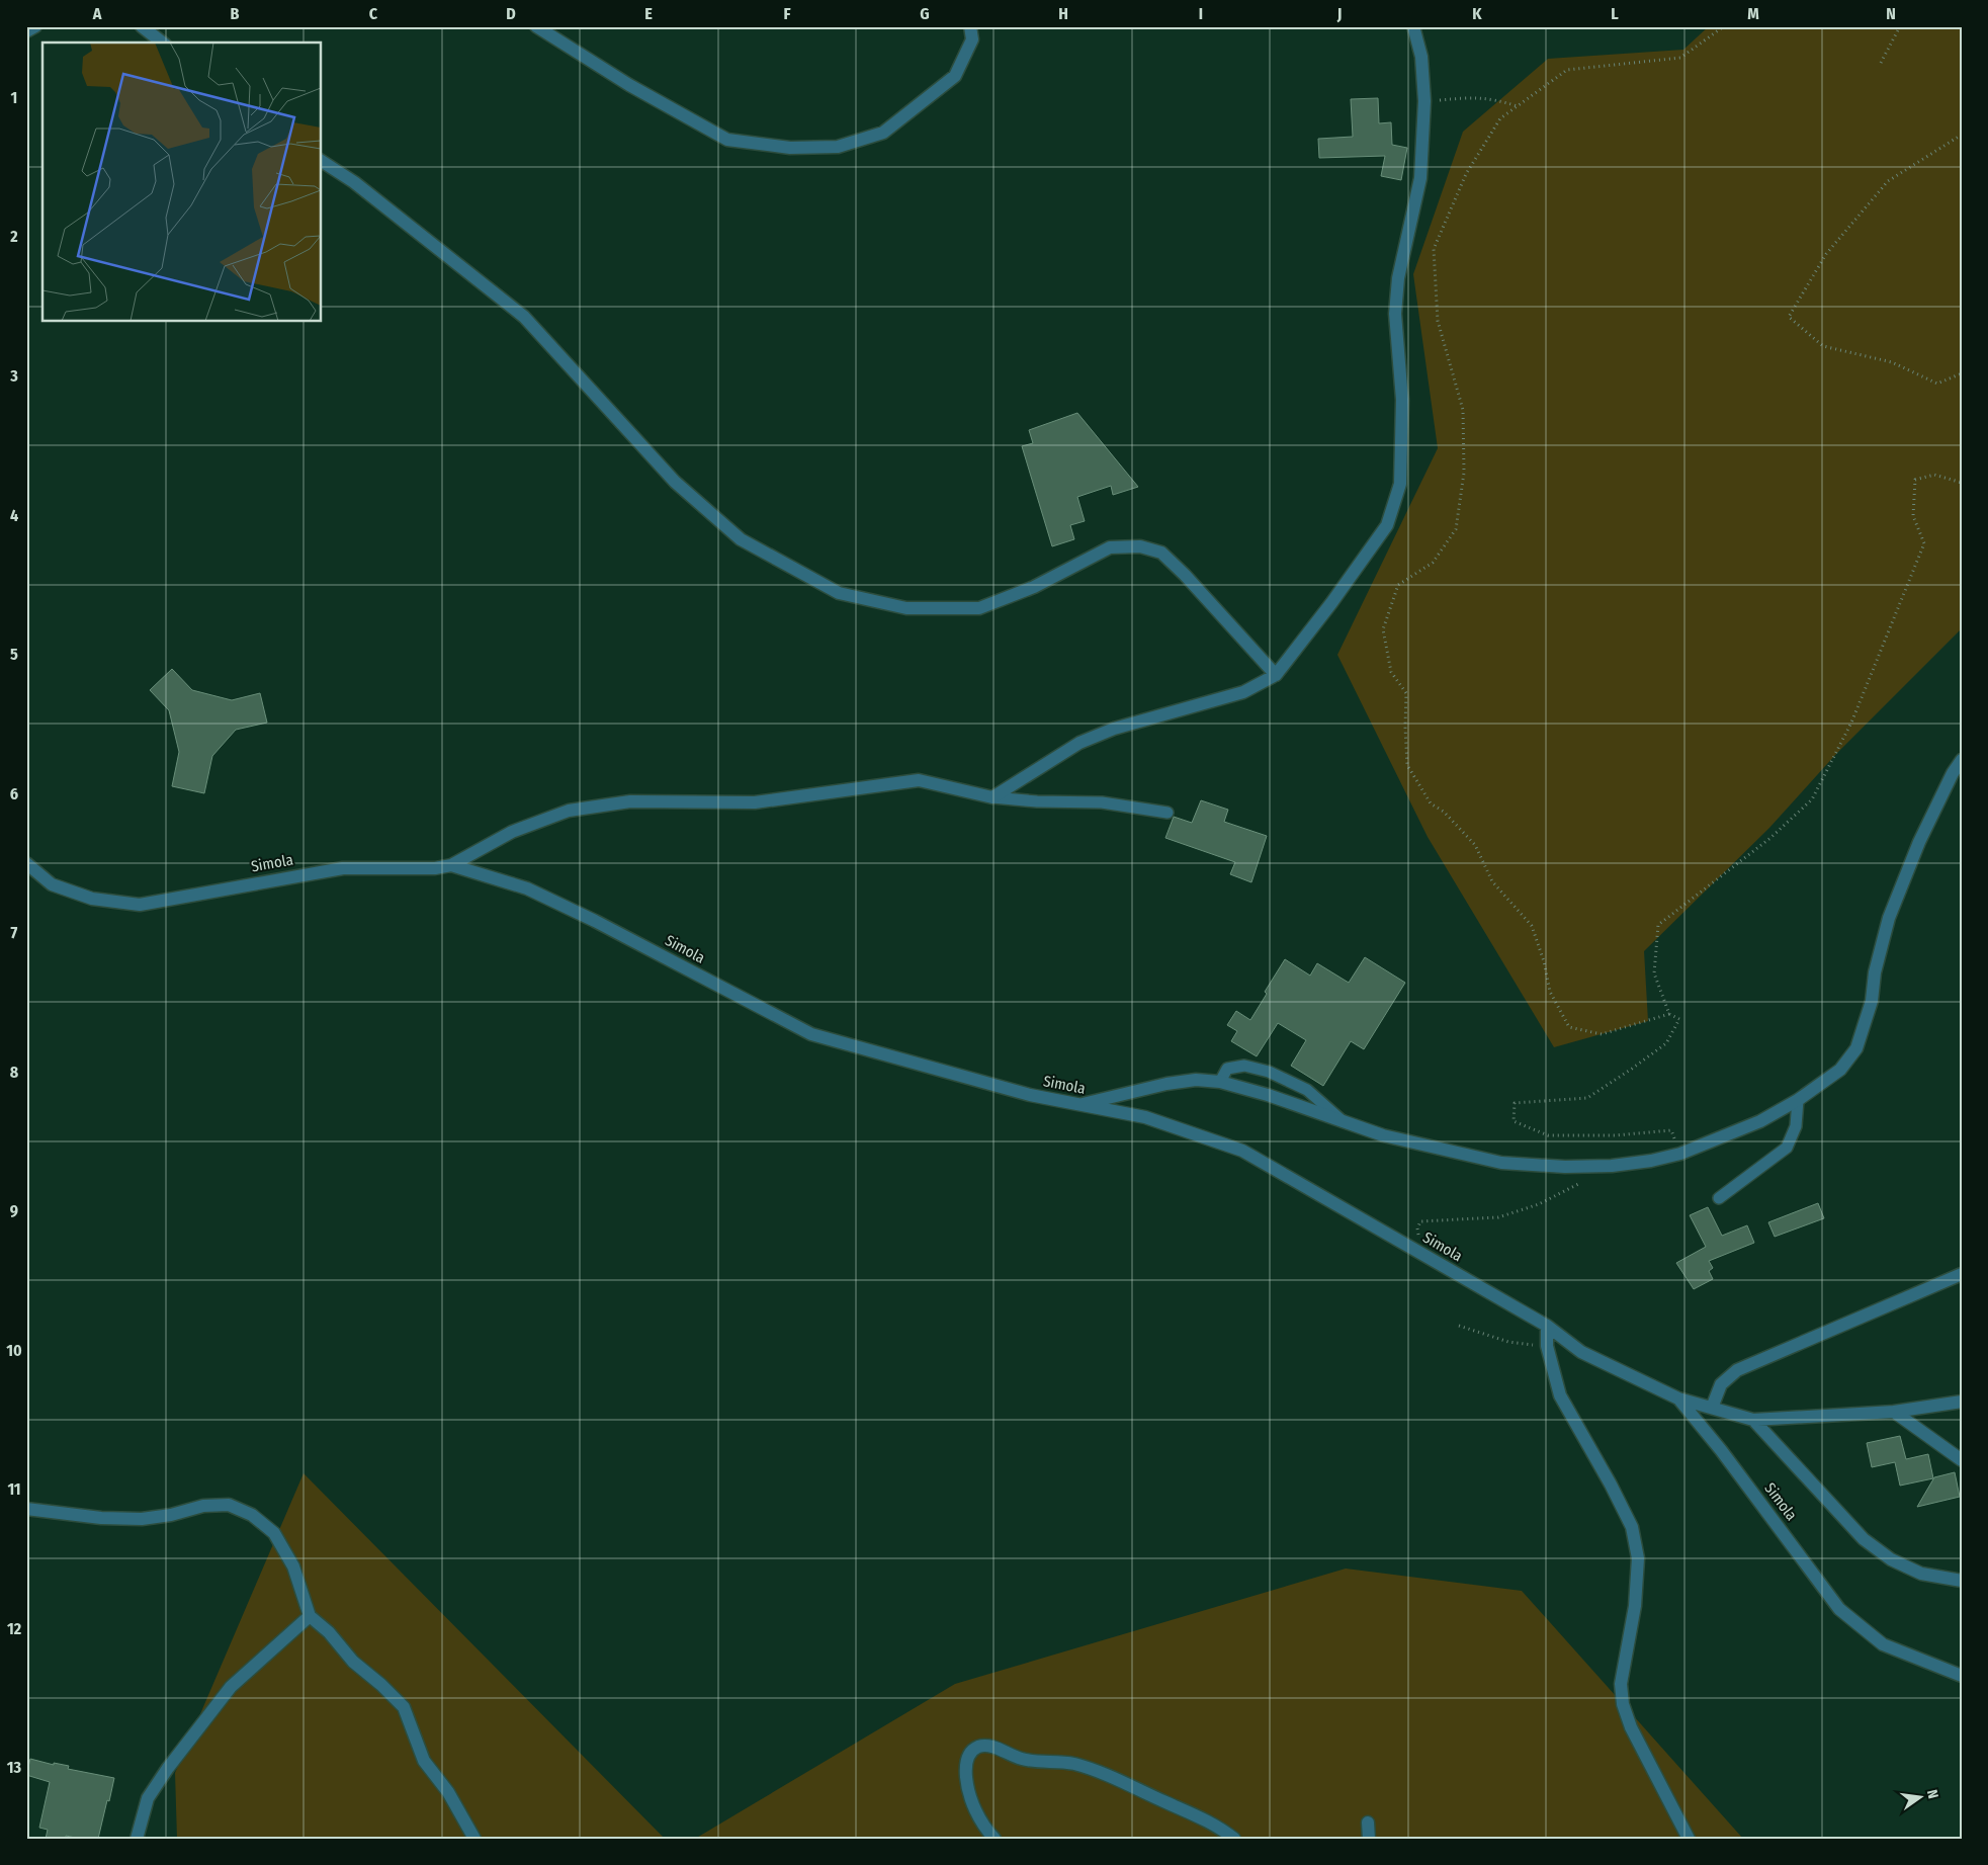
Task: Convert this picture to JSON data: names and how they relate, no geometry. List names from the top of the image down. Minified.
{"streets":{"street":["Simola"]},"north":"right","grid":{"columns":["A","B","C","D","E","F","G","H","I","J","K","L","M","N"],"rows":["1","2","3","4","5","6","7","8","9","10","11","12","13"]}}
